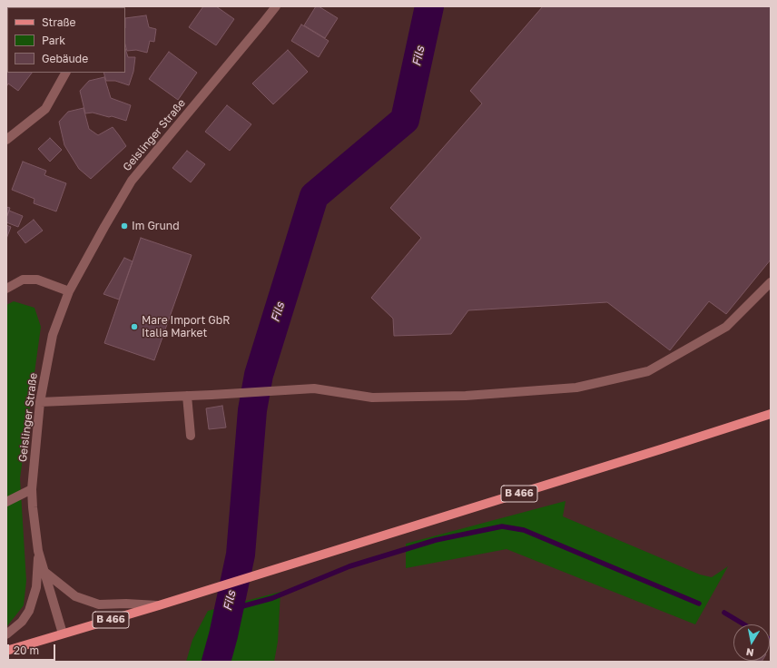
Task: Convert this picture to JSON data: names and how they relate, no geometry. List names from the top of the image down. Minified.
{"streets":{"main road":["B 466"],"street":["Geislinger Straße"]},"crossings":[["Geislinger Straße","B 466"]],"water":["Fils"],"places":["Im Grund","Mare Import GbR Italia Market"],"legend":["Straße","Park","Gebäude"],"scale_bar":"20 m","north":"bottom"}
